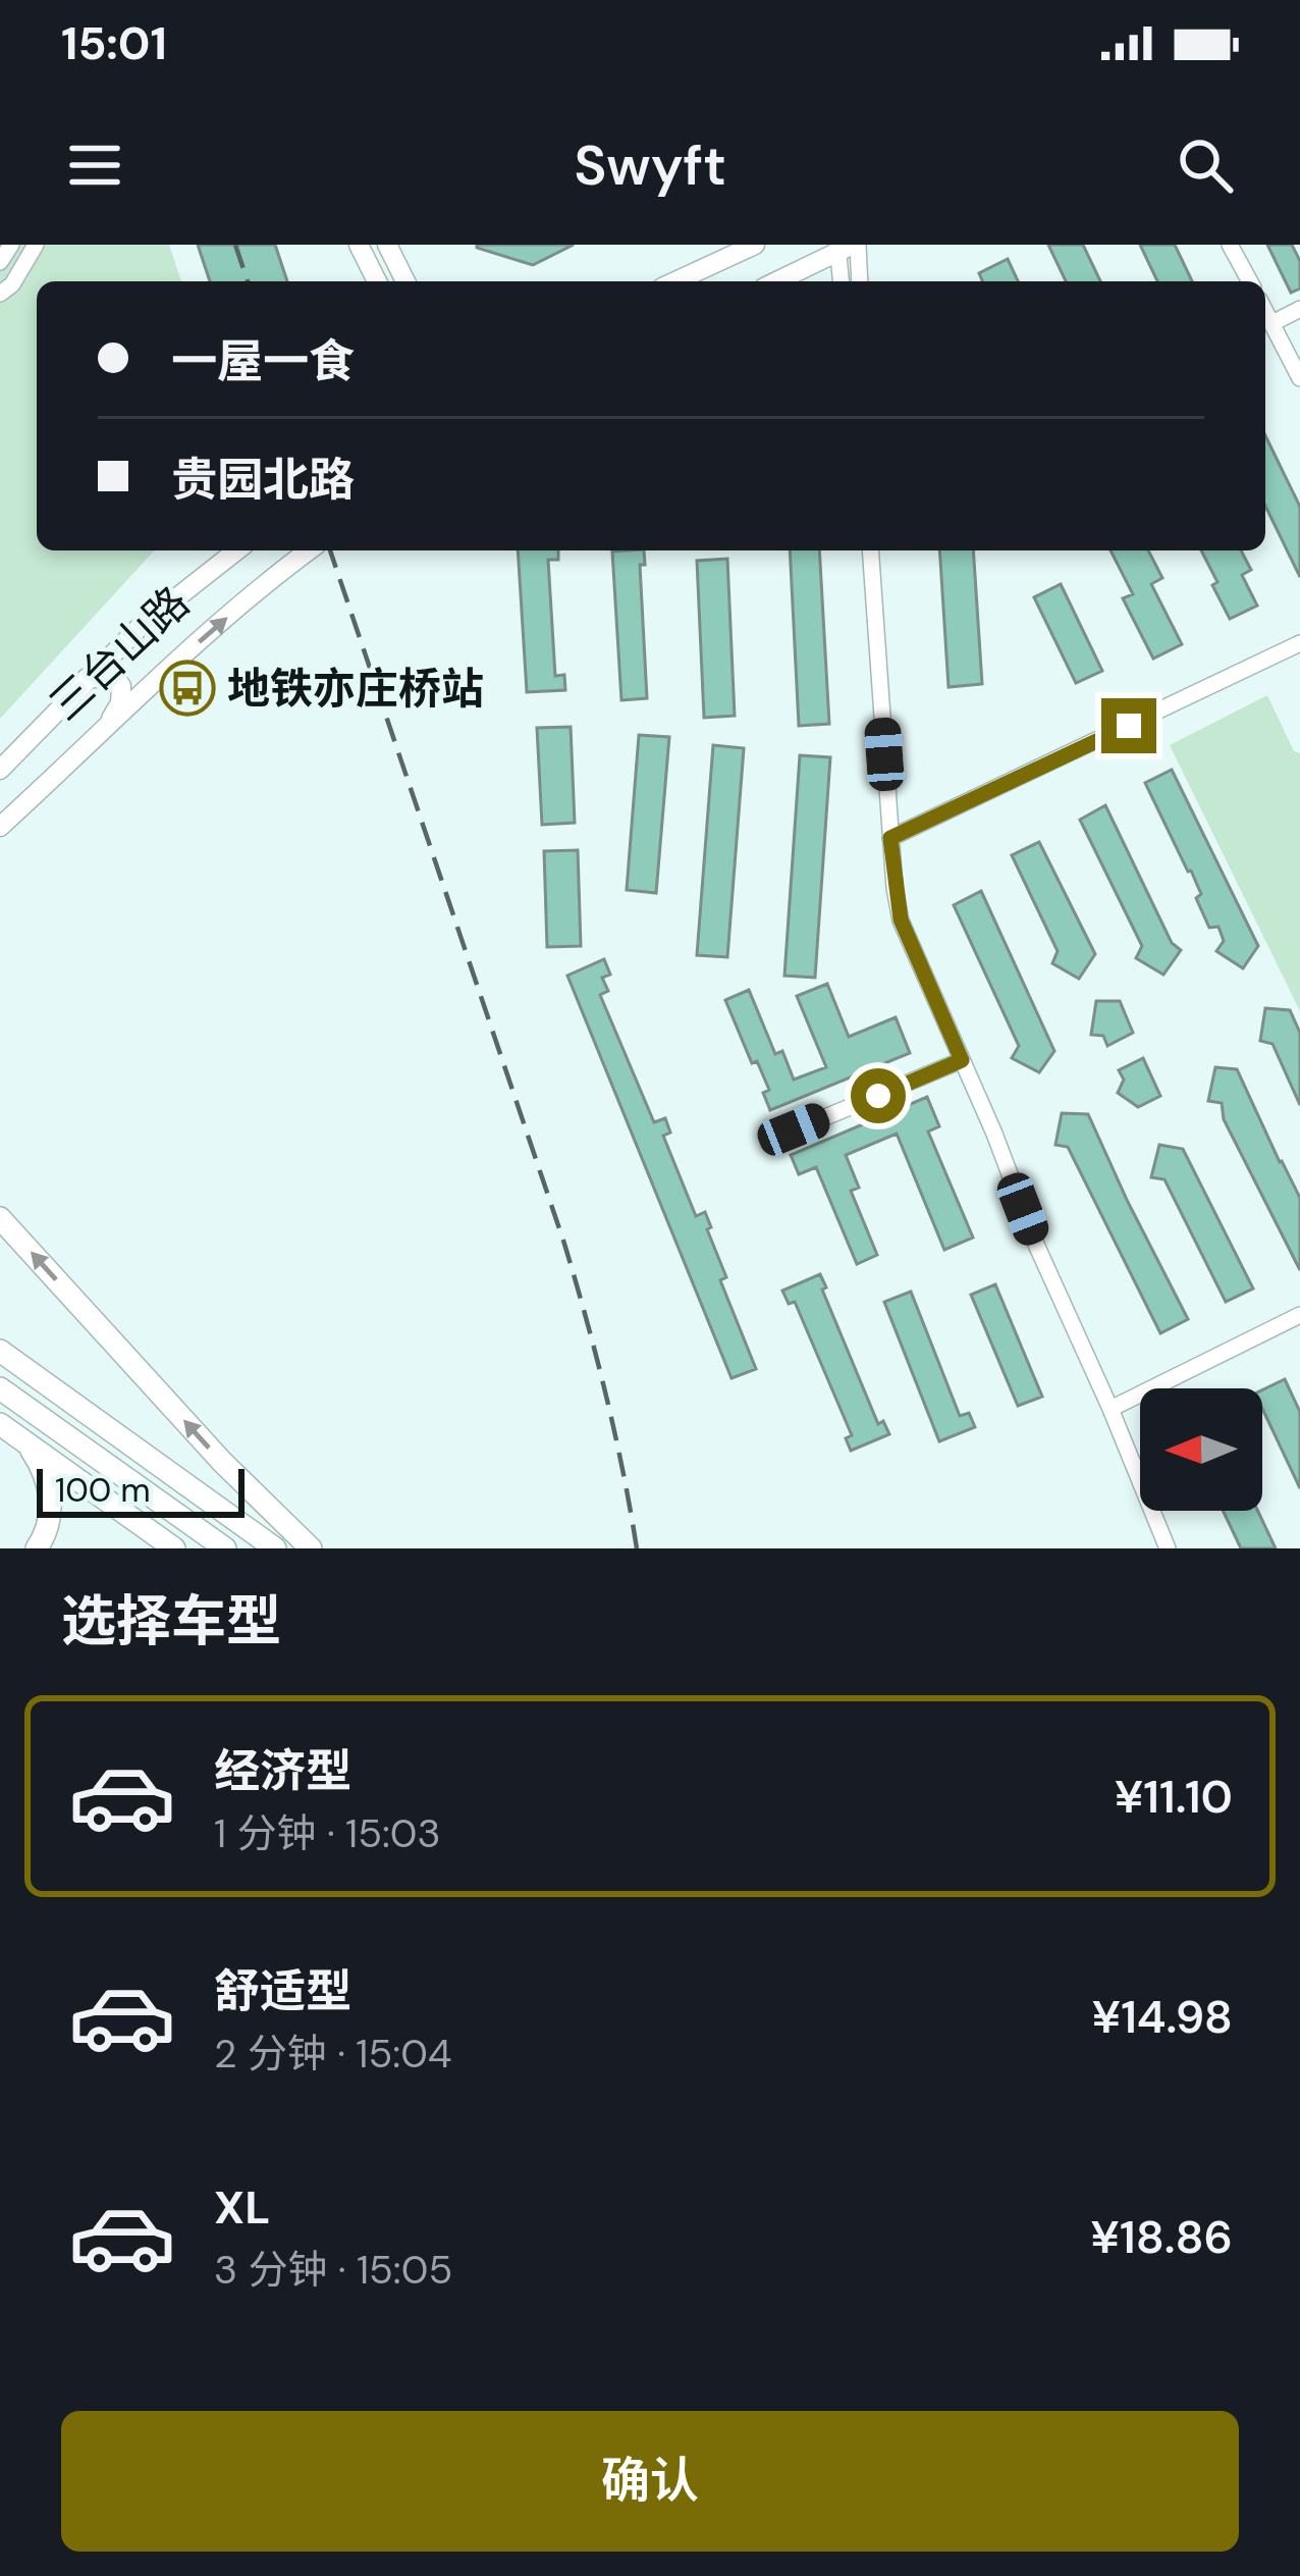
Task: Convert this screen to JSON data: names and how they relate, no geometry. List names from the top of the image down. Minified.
{"streets":{"main road":["三台山路"]},"places":{"bus stop":["地铁亦庄桥站"]},"scale_bar":"100 m","north":"left","page":{"status":"15:01","header":"Swyft","banner":["一屋一食","贵园北路"],"scale":"100 m","heading":"选择车型","list":[{"name":"经济型","note":"1 分钟 · 15:03","value":"¥11.10"},{"name":"舒适型","note":"2 分钟 · 15:04","value":"¥14.98"},{"name":"XL","note":"3 分钟 · 15:05","value":"¥18.86"}],"buttons":"确认"}}
